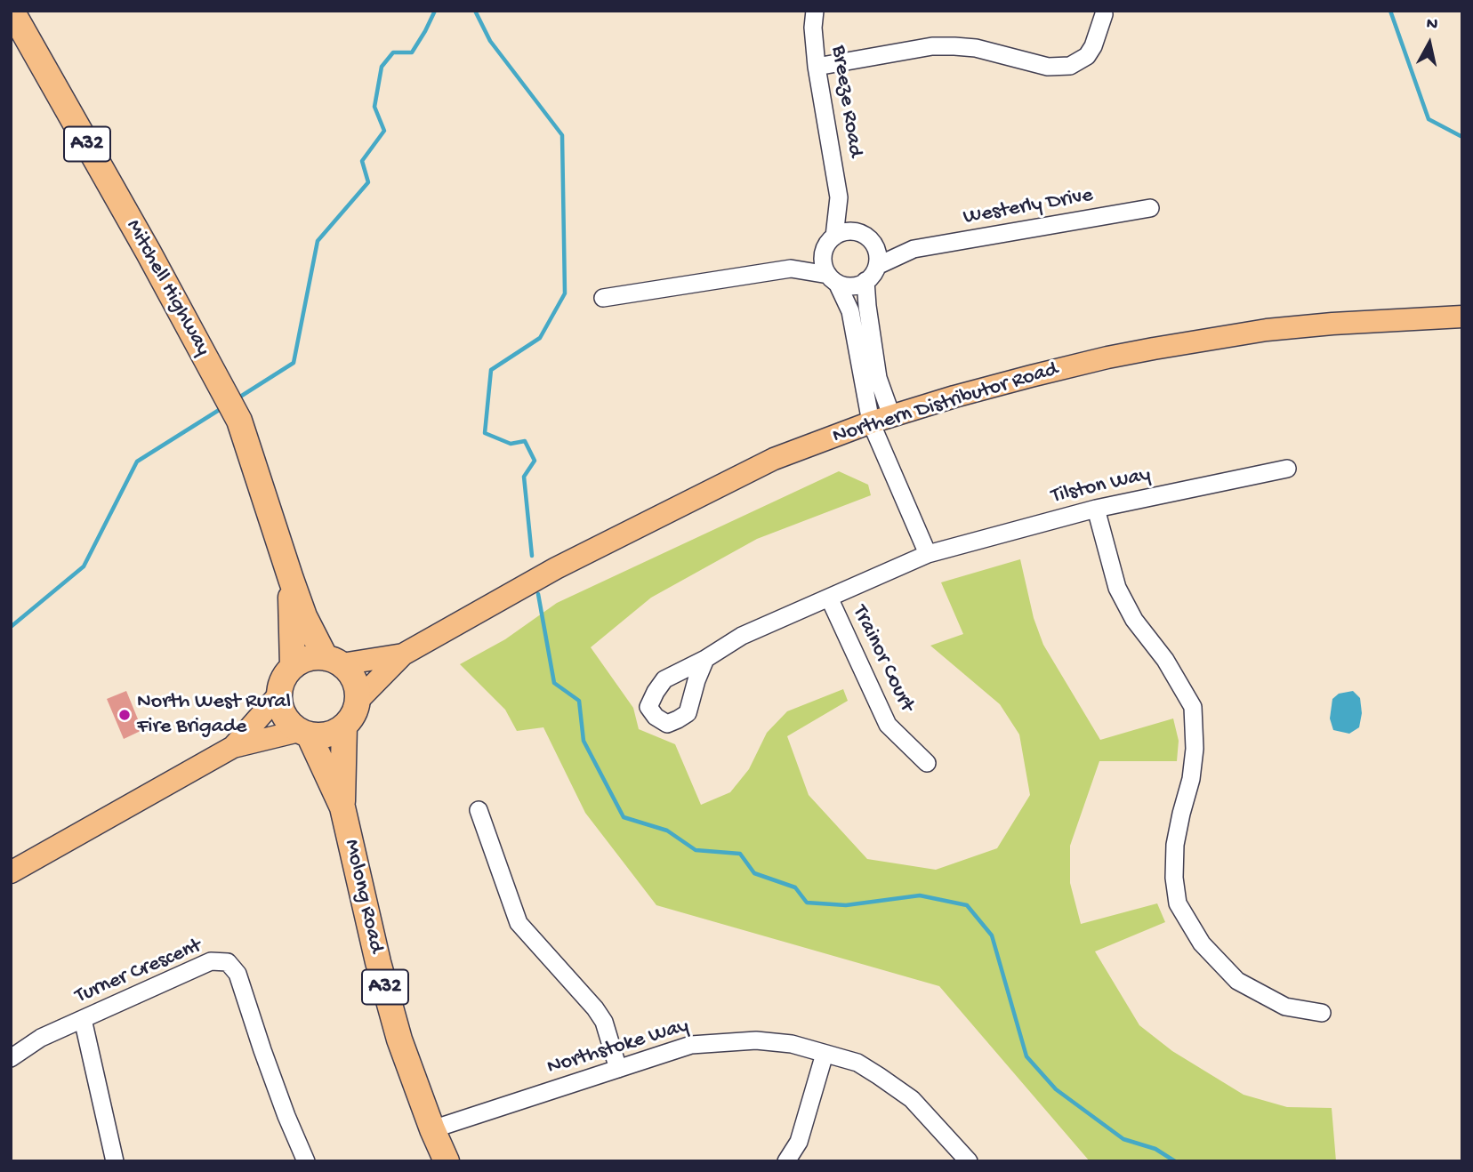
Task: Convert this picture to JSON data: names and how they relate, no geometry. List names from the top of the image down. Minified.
{"streets":{"highway":["A32","Mitchell Highway","Molong Road"],"main road":["Northern Distributor Road"],"street":["Breeze Road","Westerly Drive","Tilston Way","Trainor Court","Turner Crescent","Northstoke Way"]},"crossings":[["Breeze Road","Westerly Drive"],["A32","Mitchell Highway"],["A32","Northern Distributor Road"],["A32","Molong Road"],["Mitchell Highway","Northern Distributor Road"],["Mitchell Highway","Molong Road"],["Northern Distributor Road","Molong Road"],["Tilston Way","Trainor Court"],["Molong Road","Northstoke Way"]],"places":["North West Rural Fire Brigade"],"north":"top"}
